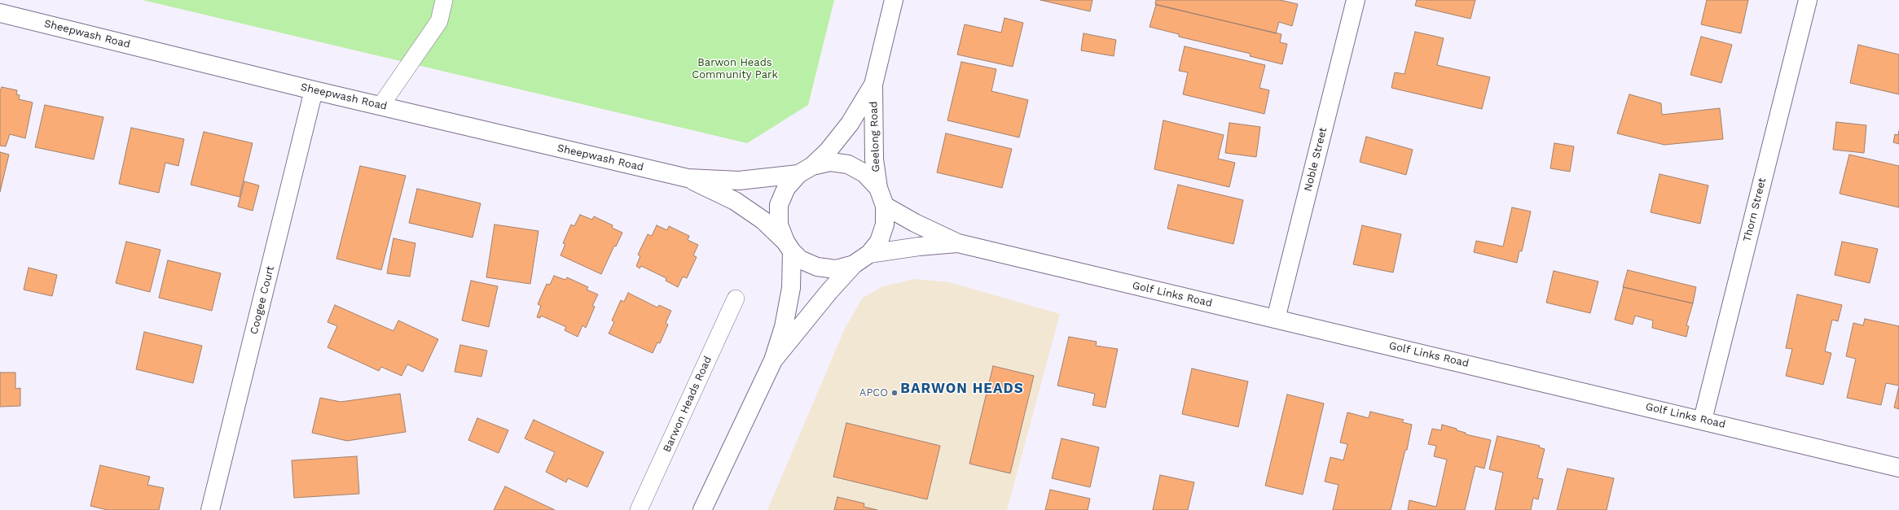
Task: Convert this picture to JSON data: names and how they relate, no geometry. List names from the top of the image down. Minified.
{"streets":{"street":["Sheepwash Road","Geelong Road","Noble Street","Thorn Street","Golf Links Road","Coogee Court"],"lane":["Barwon Heads Road"]},"crossings":[["Sheepwash Road","Geelong Road"],["Sheepwash Road","Golf Links Road"],["Sheepwash Road","Coogee Court"],["Geelong Road","Golf Links Road"],["Noble Street","Golf Links Road"],["Thorn Street","Golf Links Road"]],"districts":["BARWON HEADS"],"parks":["Barwon Heads Community Park"],"places":["APCO"]}
